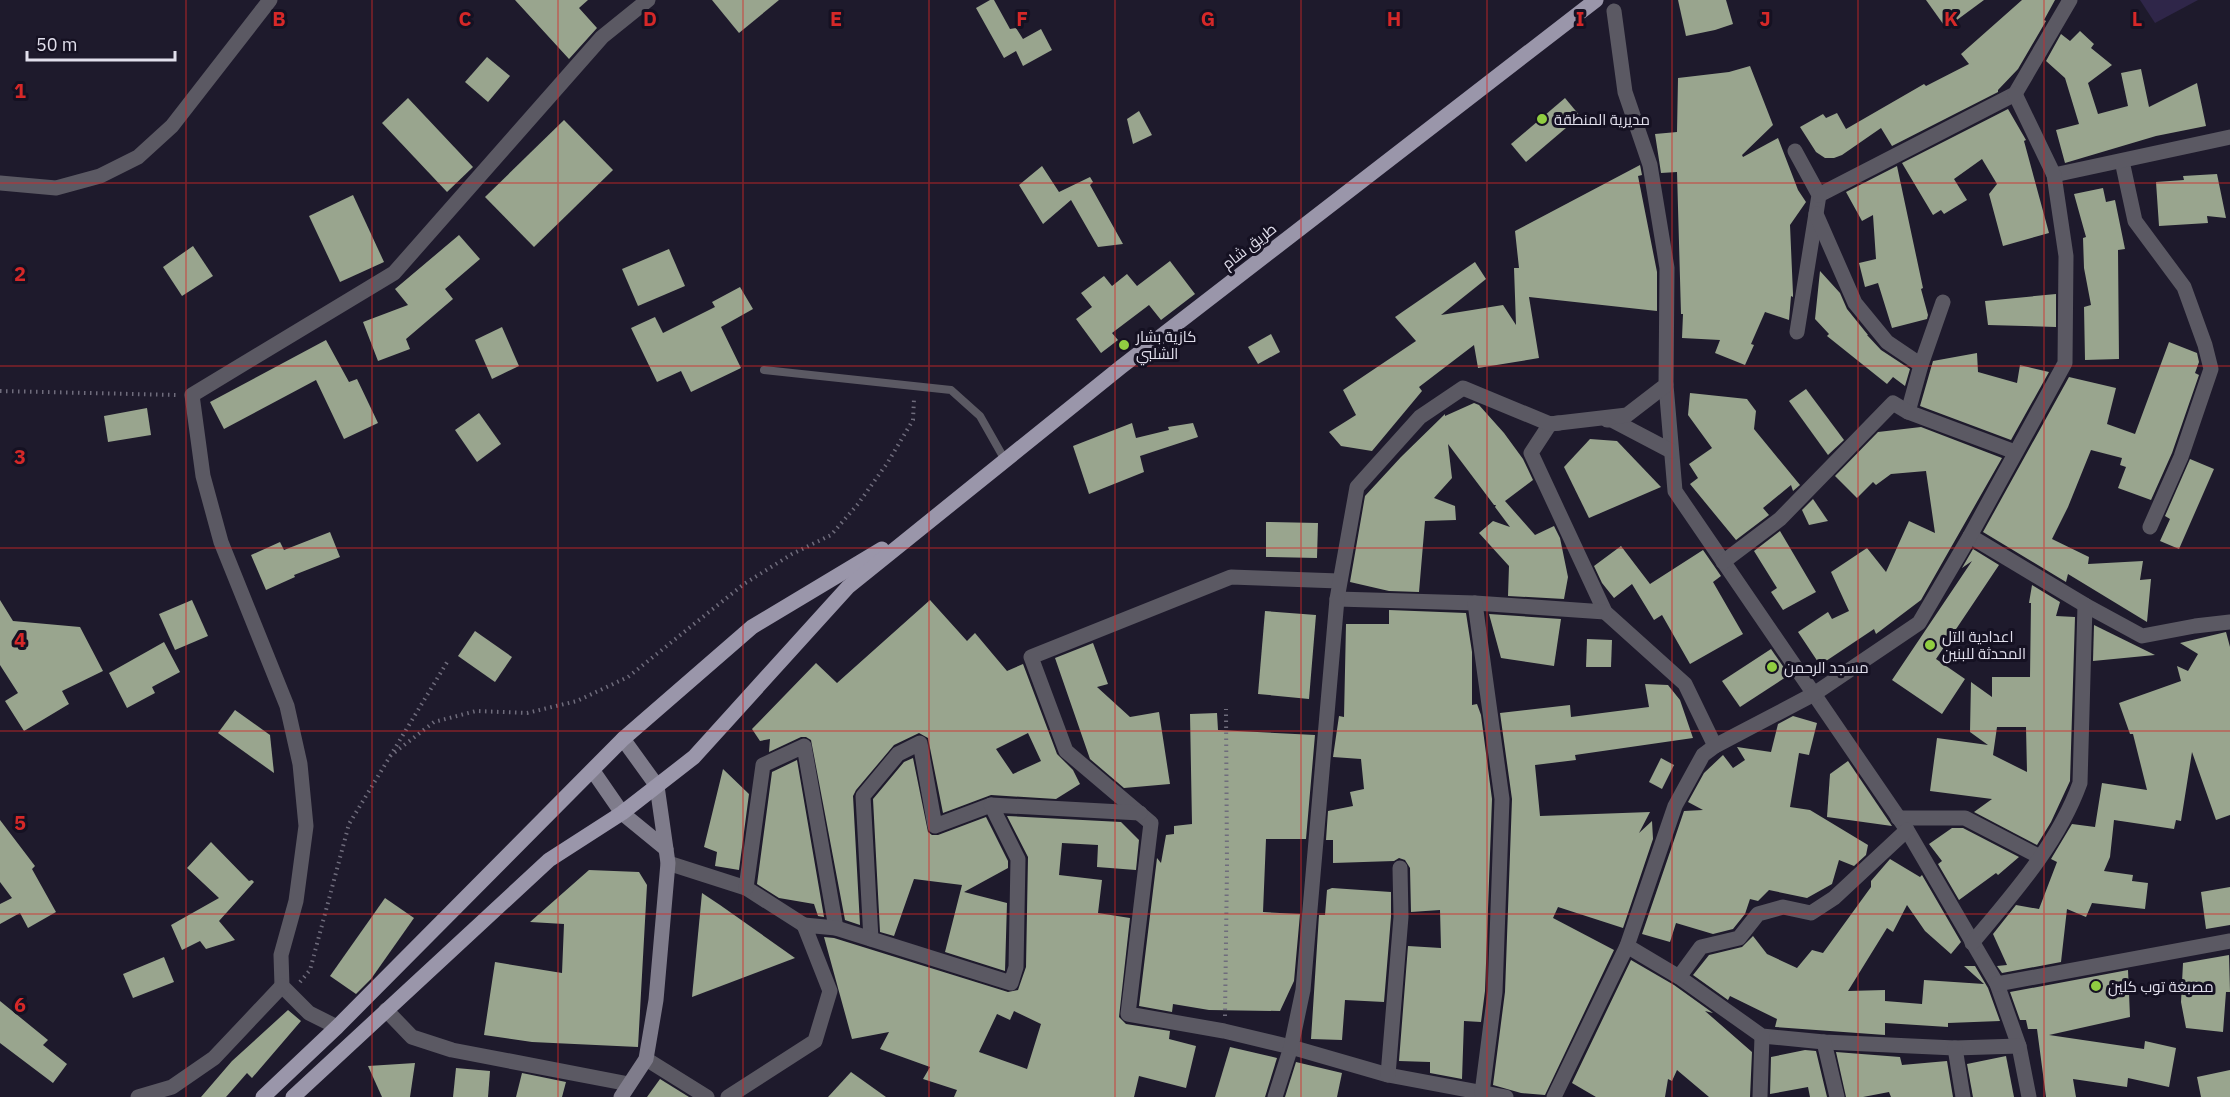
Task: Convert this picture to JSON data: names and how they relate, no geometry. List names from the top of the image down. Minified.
{"streets":{"main road":["طريق شام"]},"places":["مديرية المنطقة","كازية بشار الشلبي","اعدادية التل المحدثة للبنين","مسجد الرحمن","مصبغة توب كلين"],"scale_bar":"50 m","grid":{"columns":["B","C","D","E","F","G","H","I","J","K","L"],"rows":["1","2","3","4","5","6"]}}
